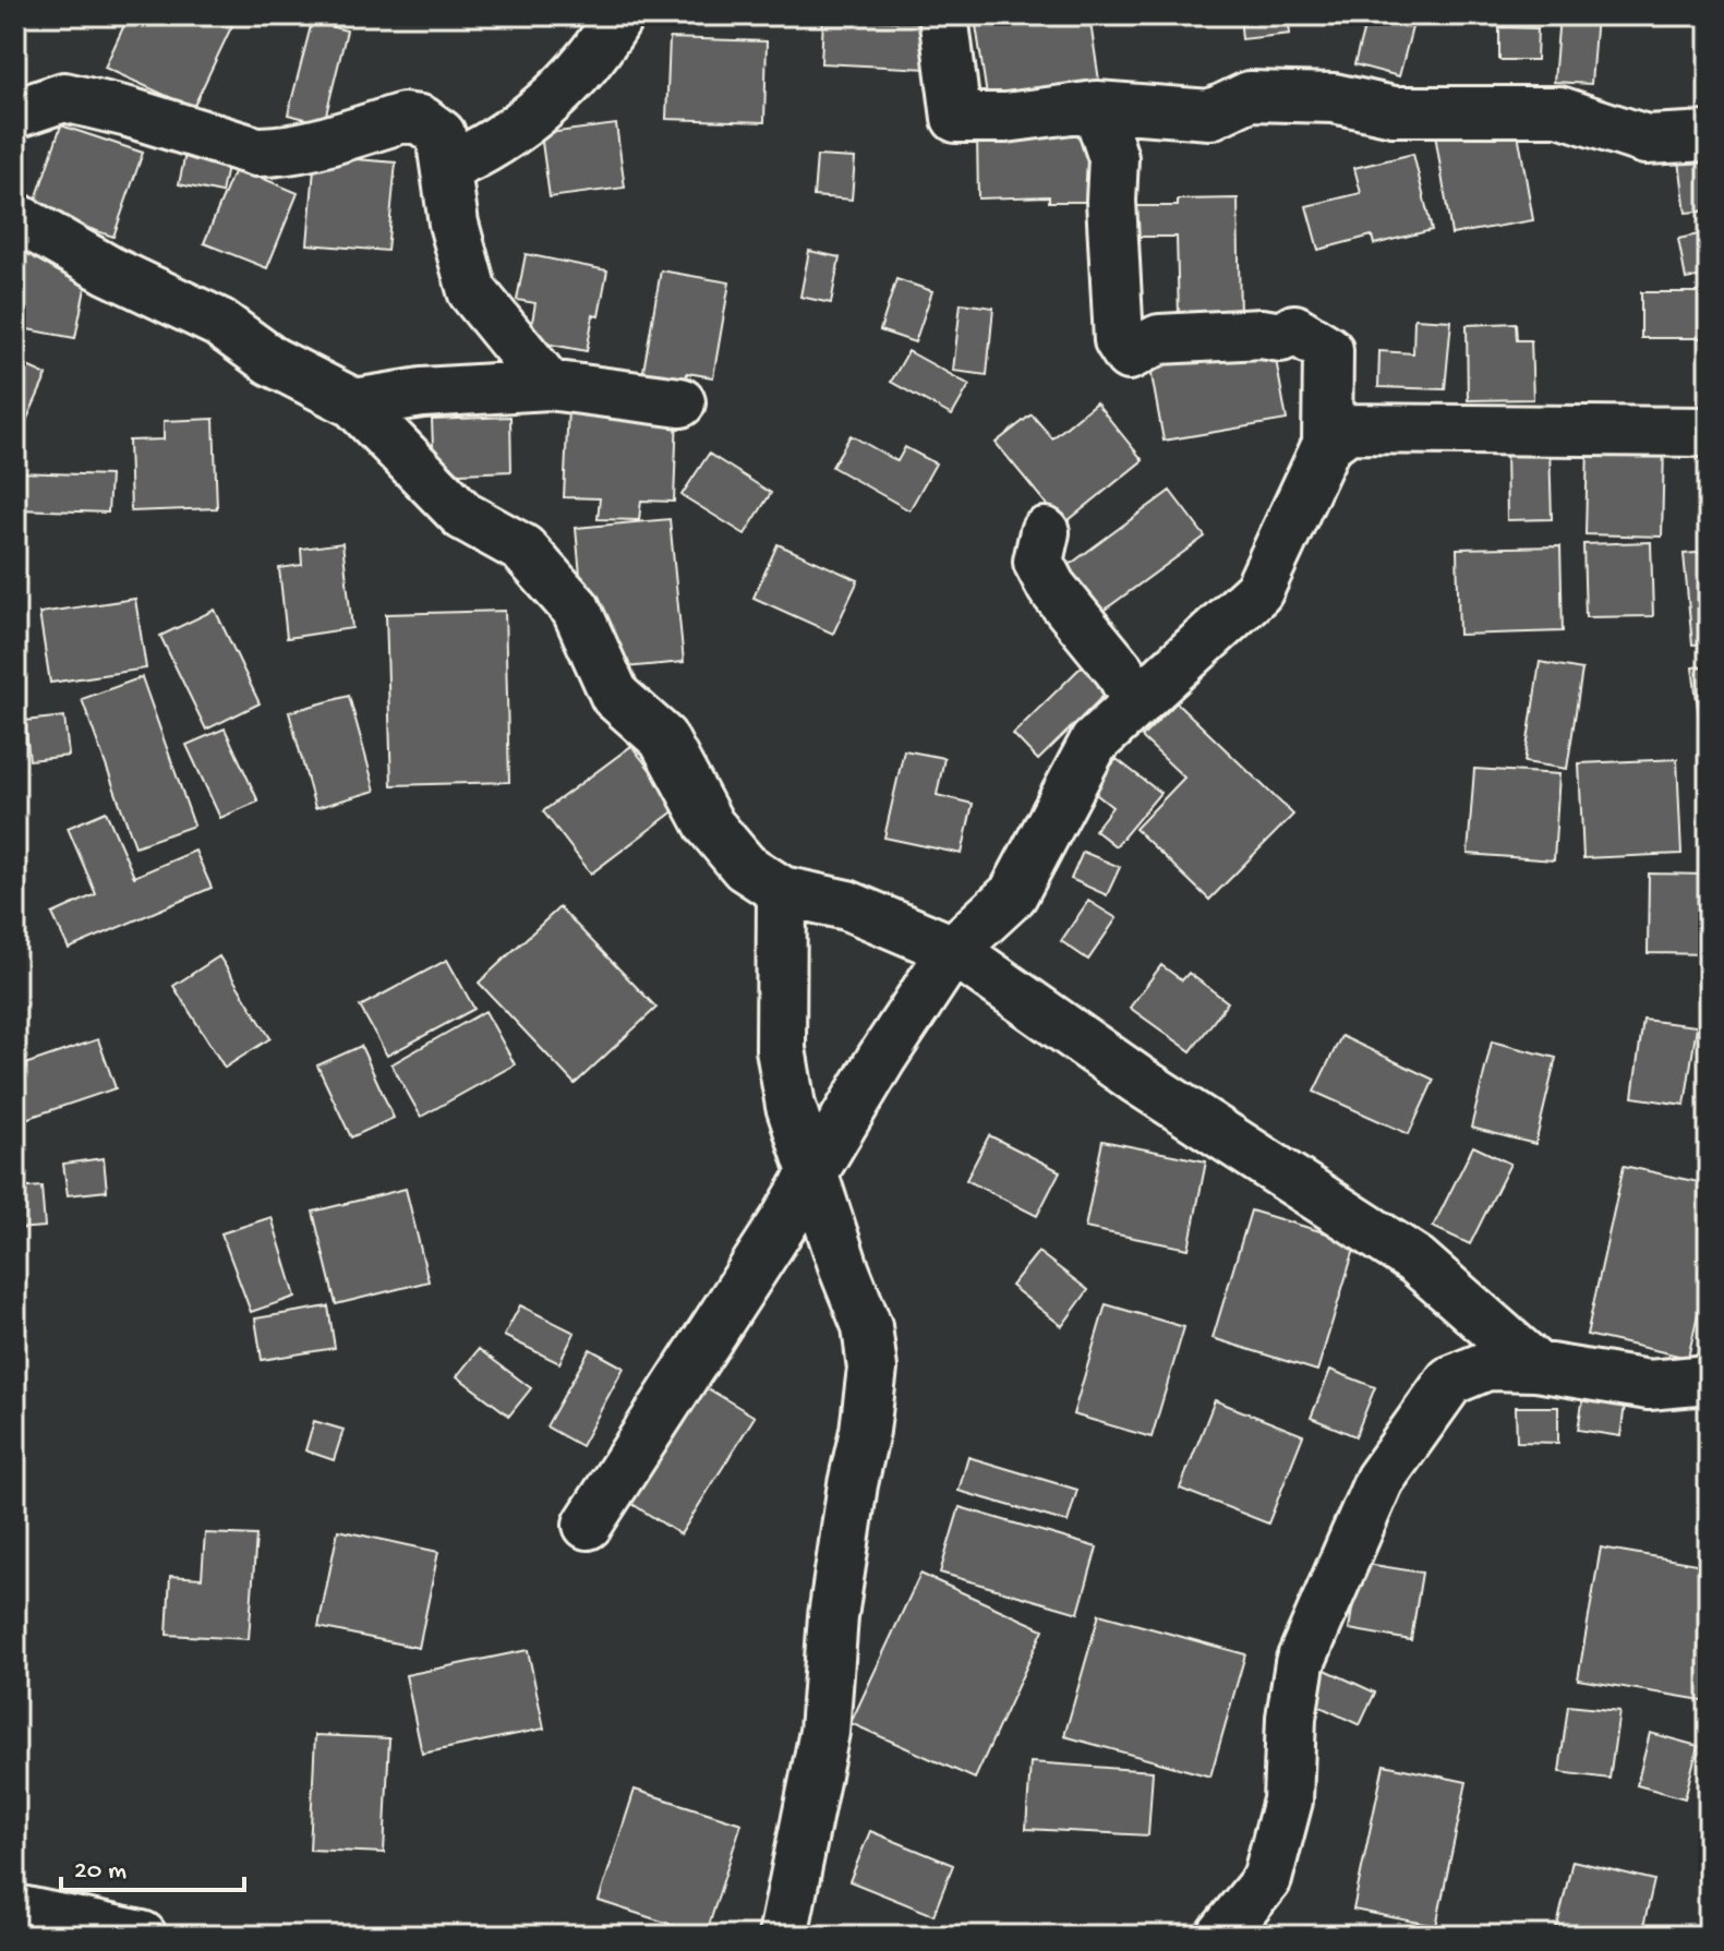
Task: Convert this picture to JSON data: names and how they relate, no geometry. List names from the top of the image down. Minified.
{"scale_bar":"20 m"}
